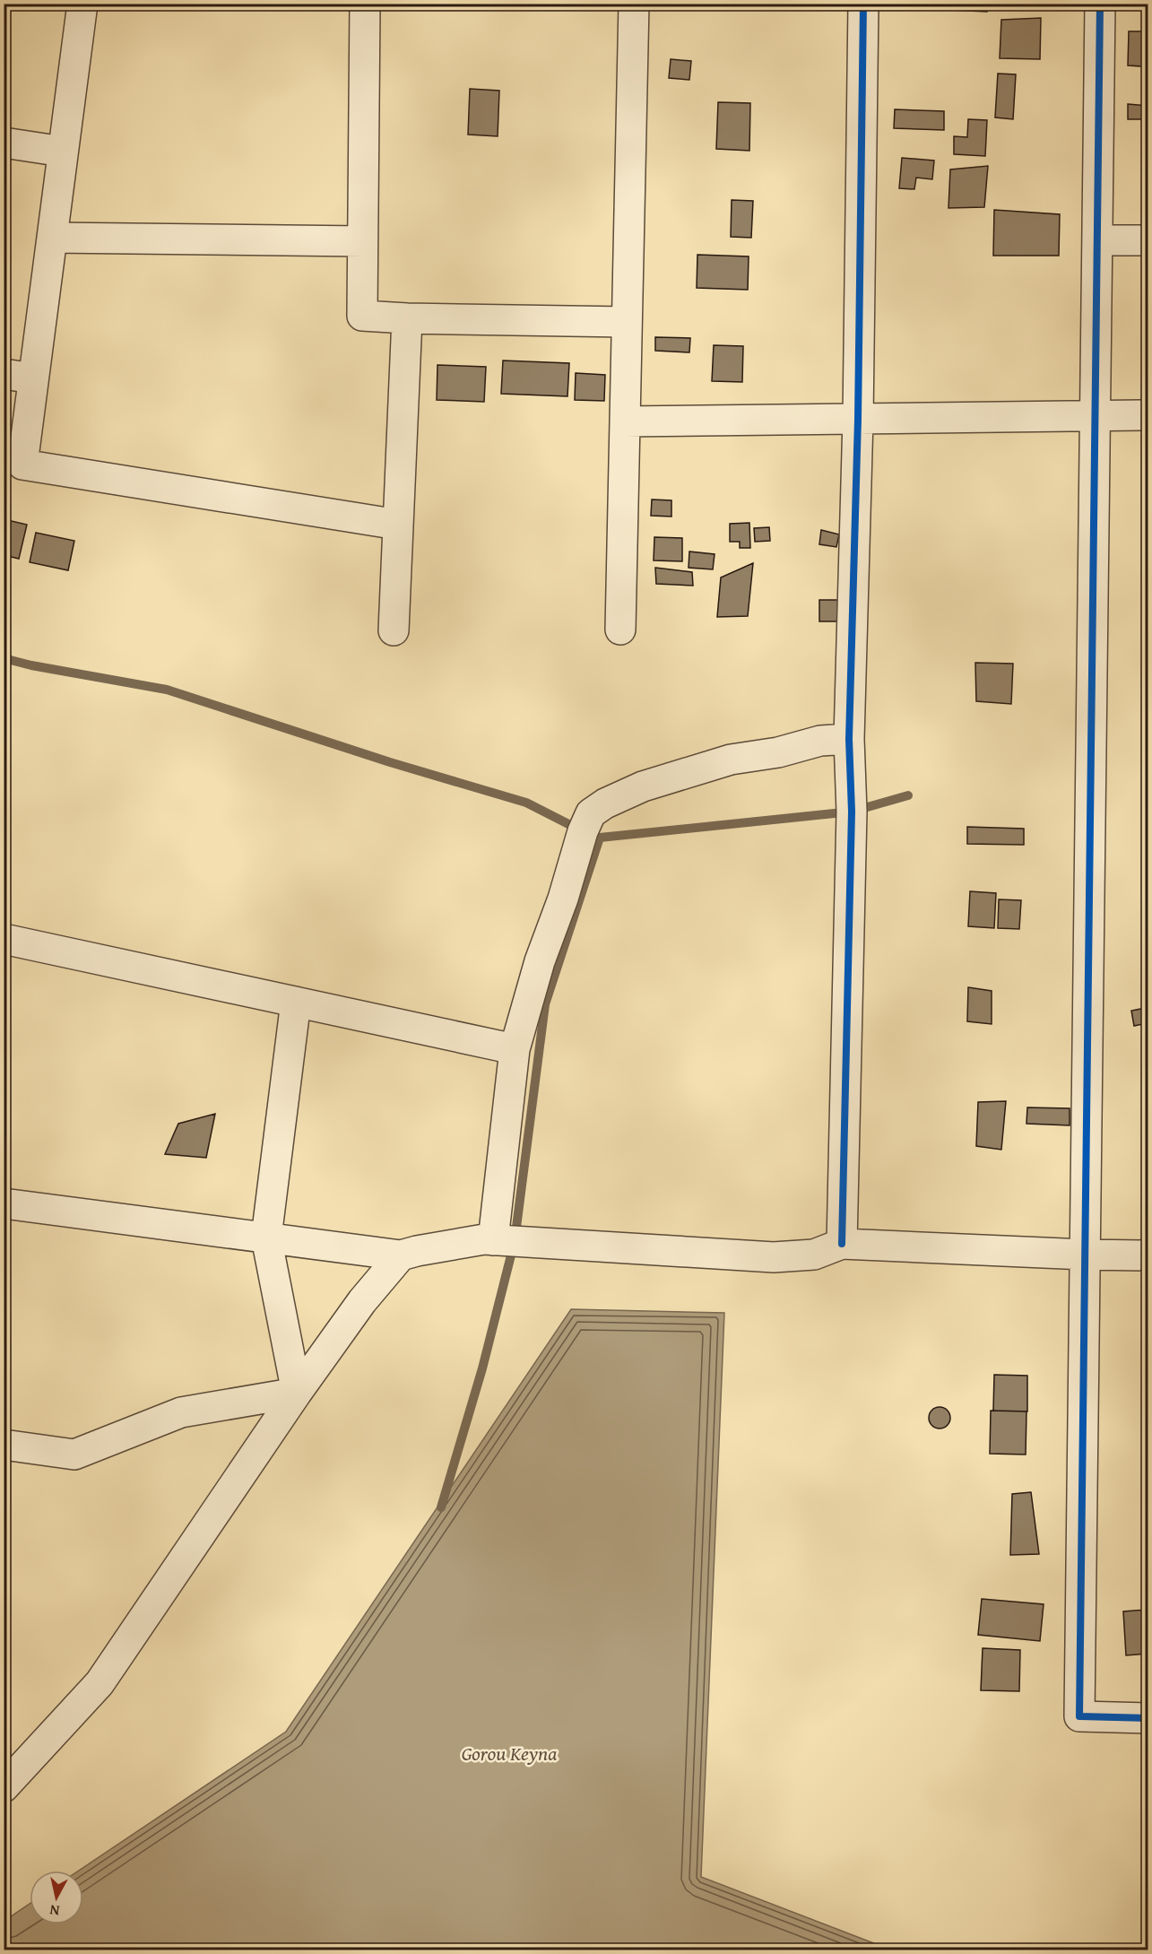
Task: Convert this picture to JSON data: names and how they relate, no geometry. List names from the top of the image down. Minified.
{"water":["Gorou Keyna"],"north":"bottom"}
